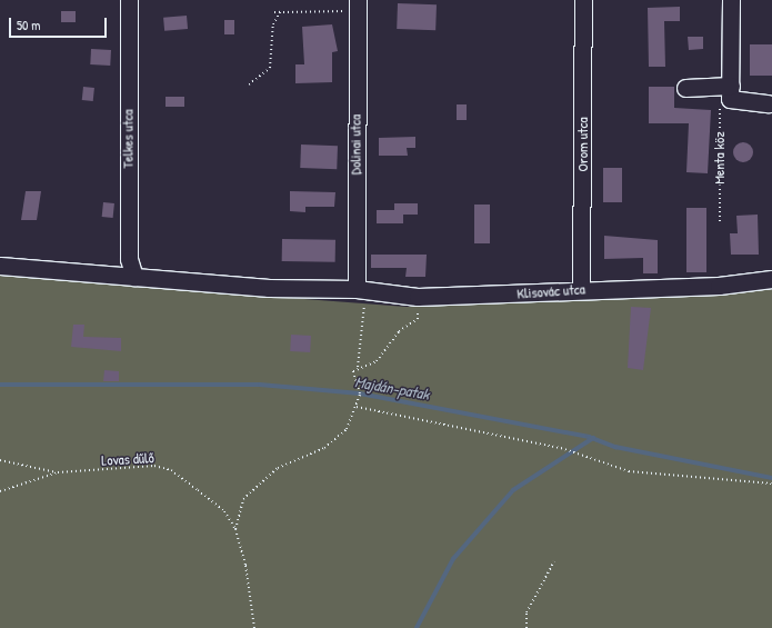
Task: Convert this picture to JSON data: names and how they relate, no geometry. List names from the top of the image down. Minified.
{"streets":{"street":["Telkes utca","Dolinai utca","Orom utca","Klisovác utca"],"path":["Menta köz","Lovas dűlő"]},"crossings":[["Telkes utca","Klisovác utca"],["Dolinai utca","Klisovác utca"],["Orom utca","Klisovác utca"]],"water":["Majdán-patak"],"scale_bar":"50 m"}
